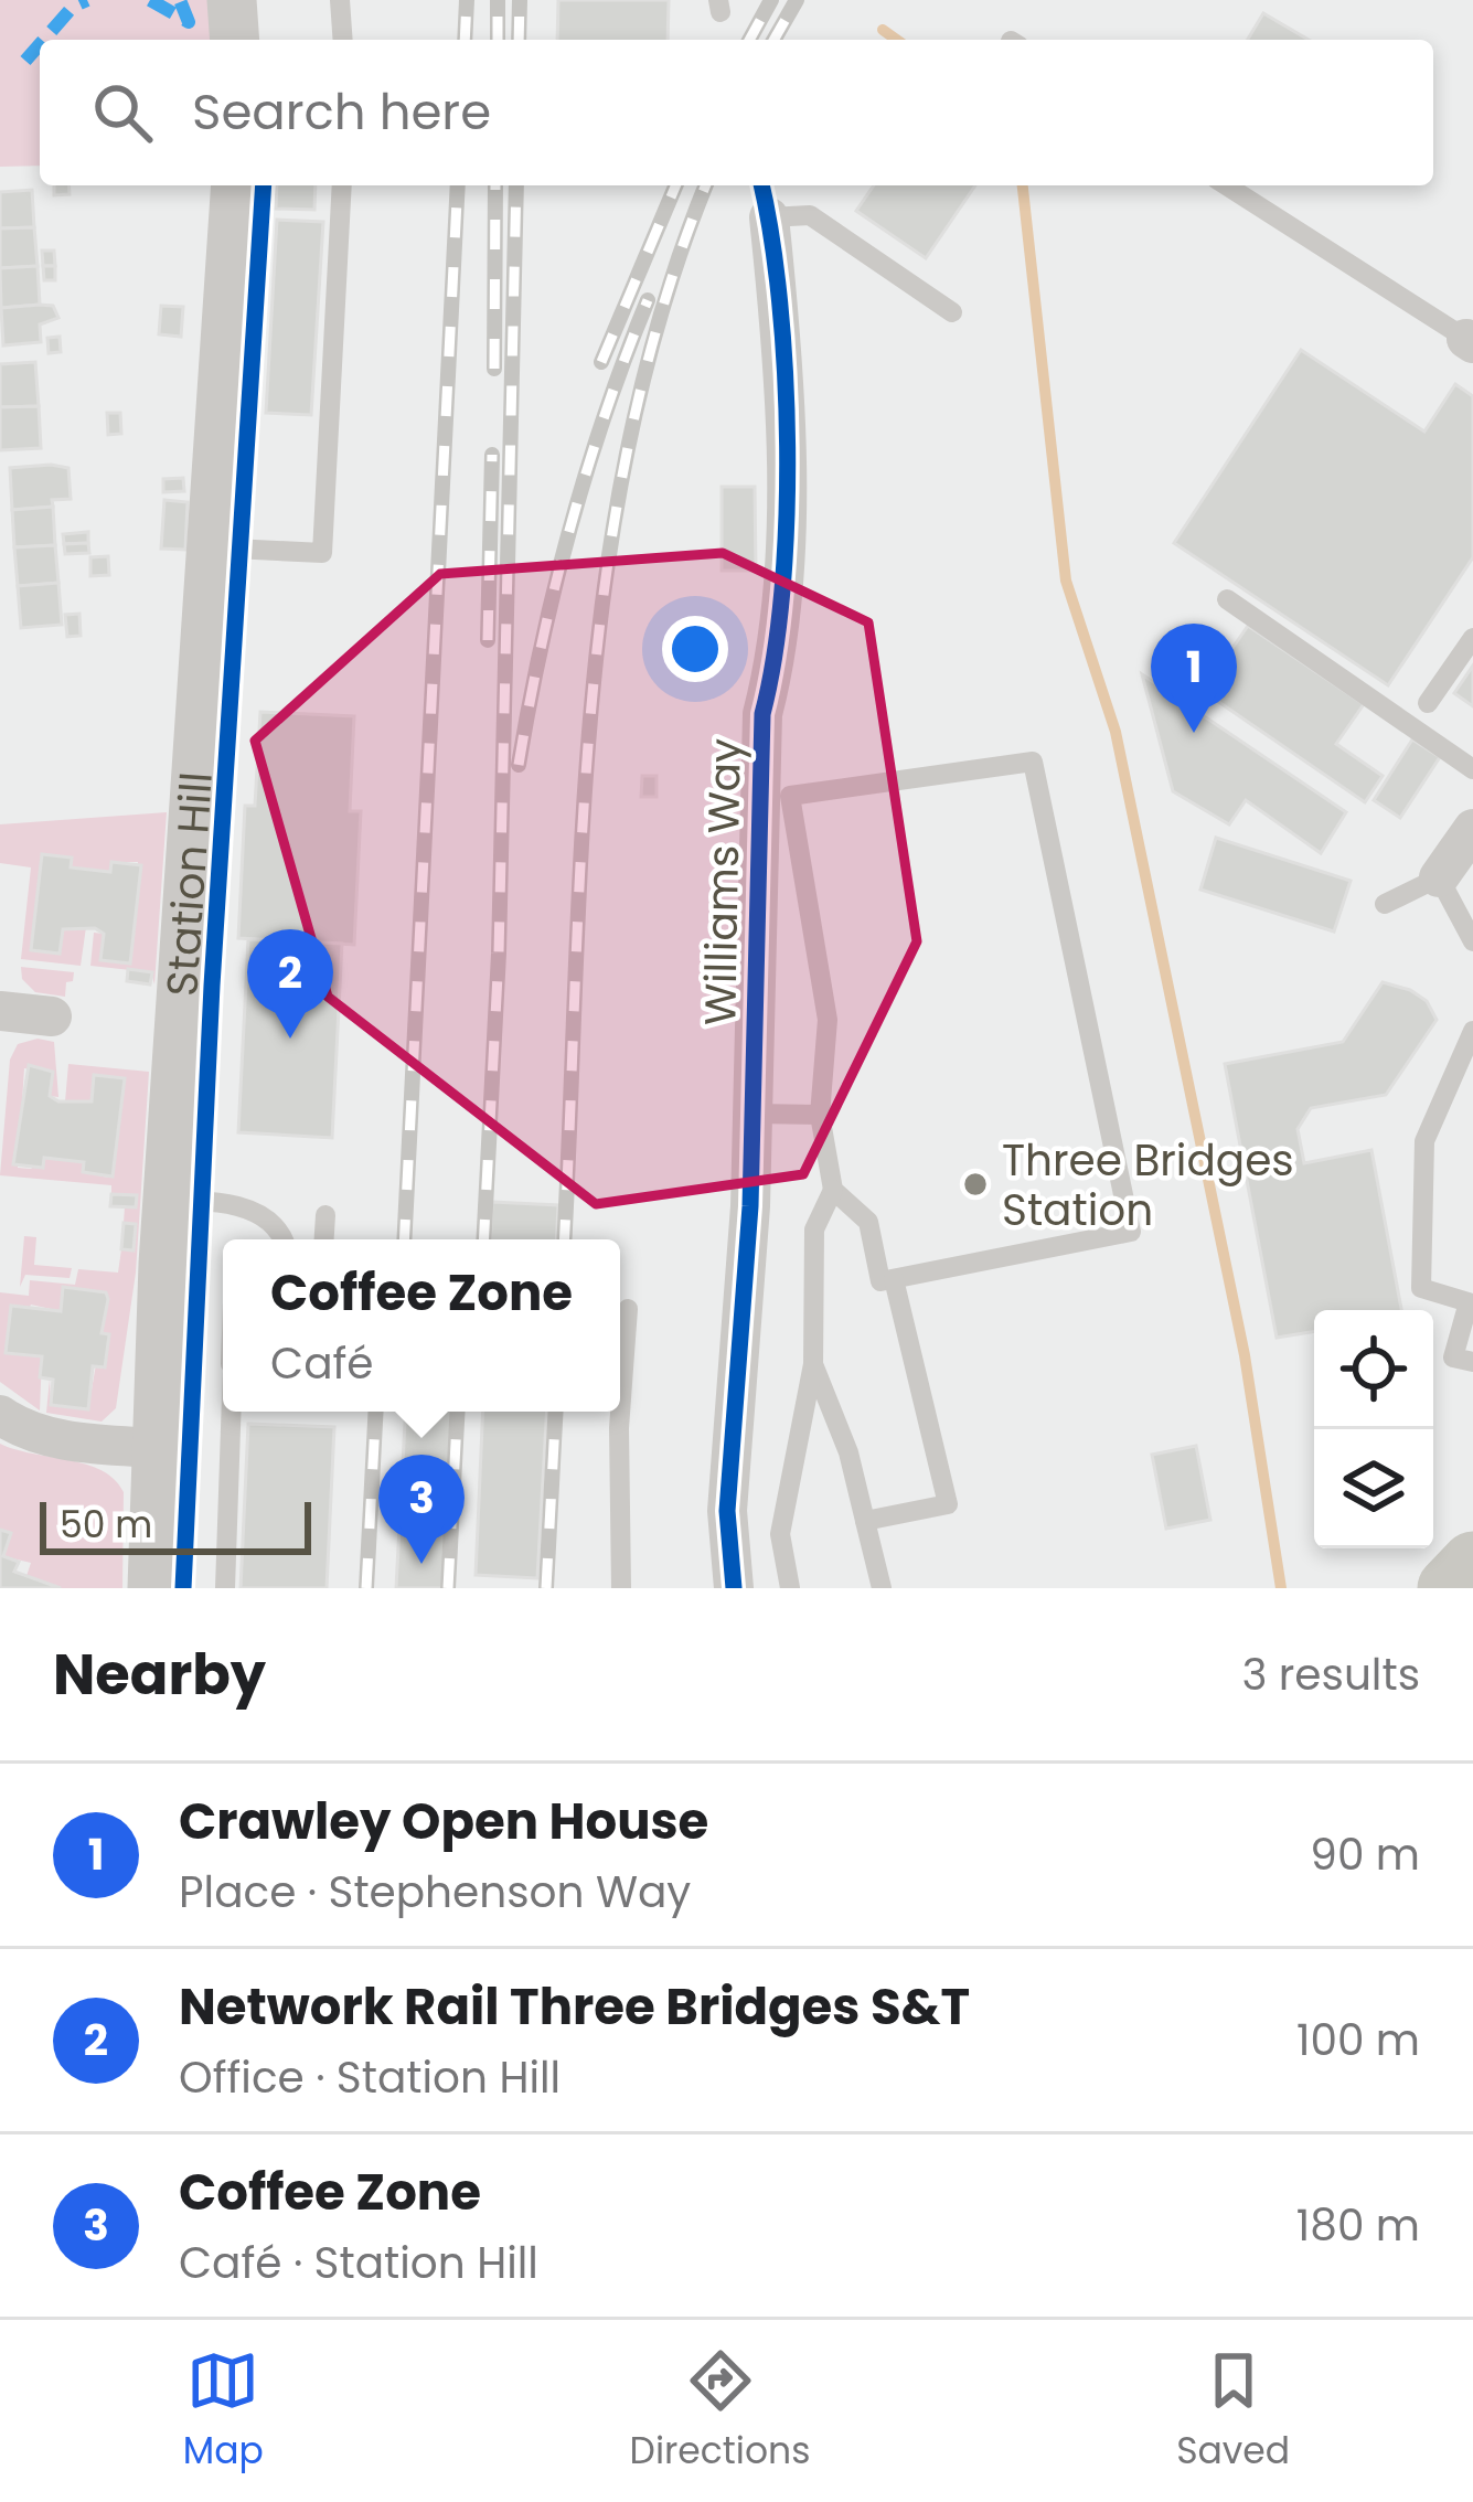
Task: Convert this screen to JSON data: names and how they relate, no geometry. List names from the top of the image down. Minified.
{"streets":{"street":["Williams Way","Station Hill"]},"places":["Three Bridges Station"],"scale_bar":"50 m","page":{"search":"Search here","pins":["1","2","3"],"popup":["Coffee Zone","Café"],"scale":"50 m","heading":["Nearby","3 results"],"list":[{"mark":"1","name":"Crawley Open House","note":"Place · Stephenson Way","value":"90 m"},{"mark":"2","name":"Network Rail Three Bridges S&T","note":"Office · Station Hill","value":"100 m"},{"mark":"3","name":"Coffee Zone","note":"Café · Station Hill","value":"180 m"}],"nav":["Map","Directions","Saved"]}}
